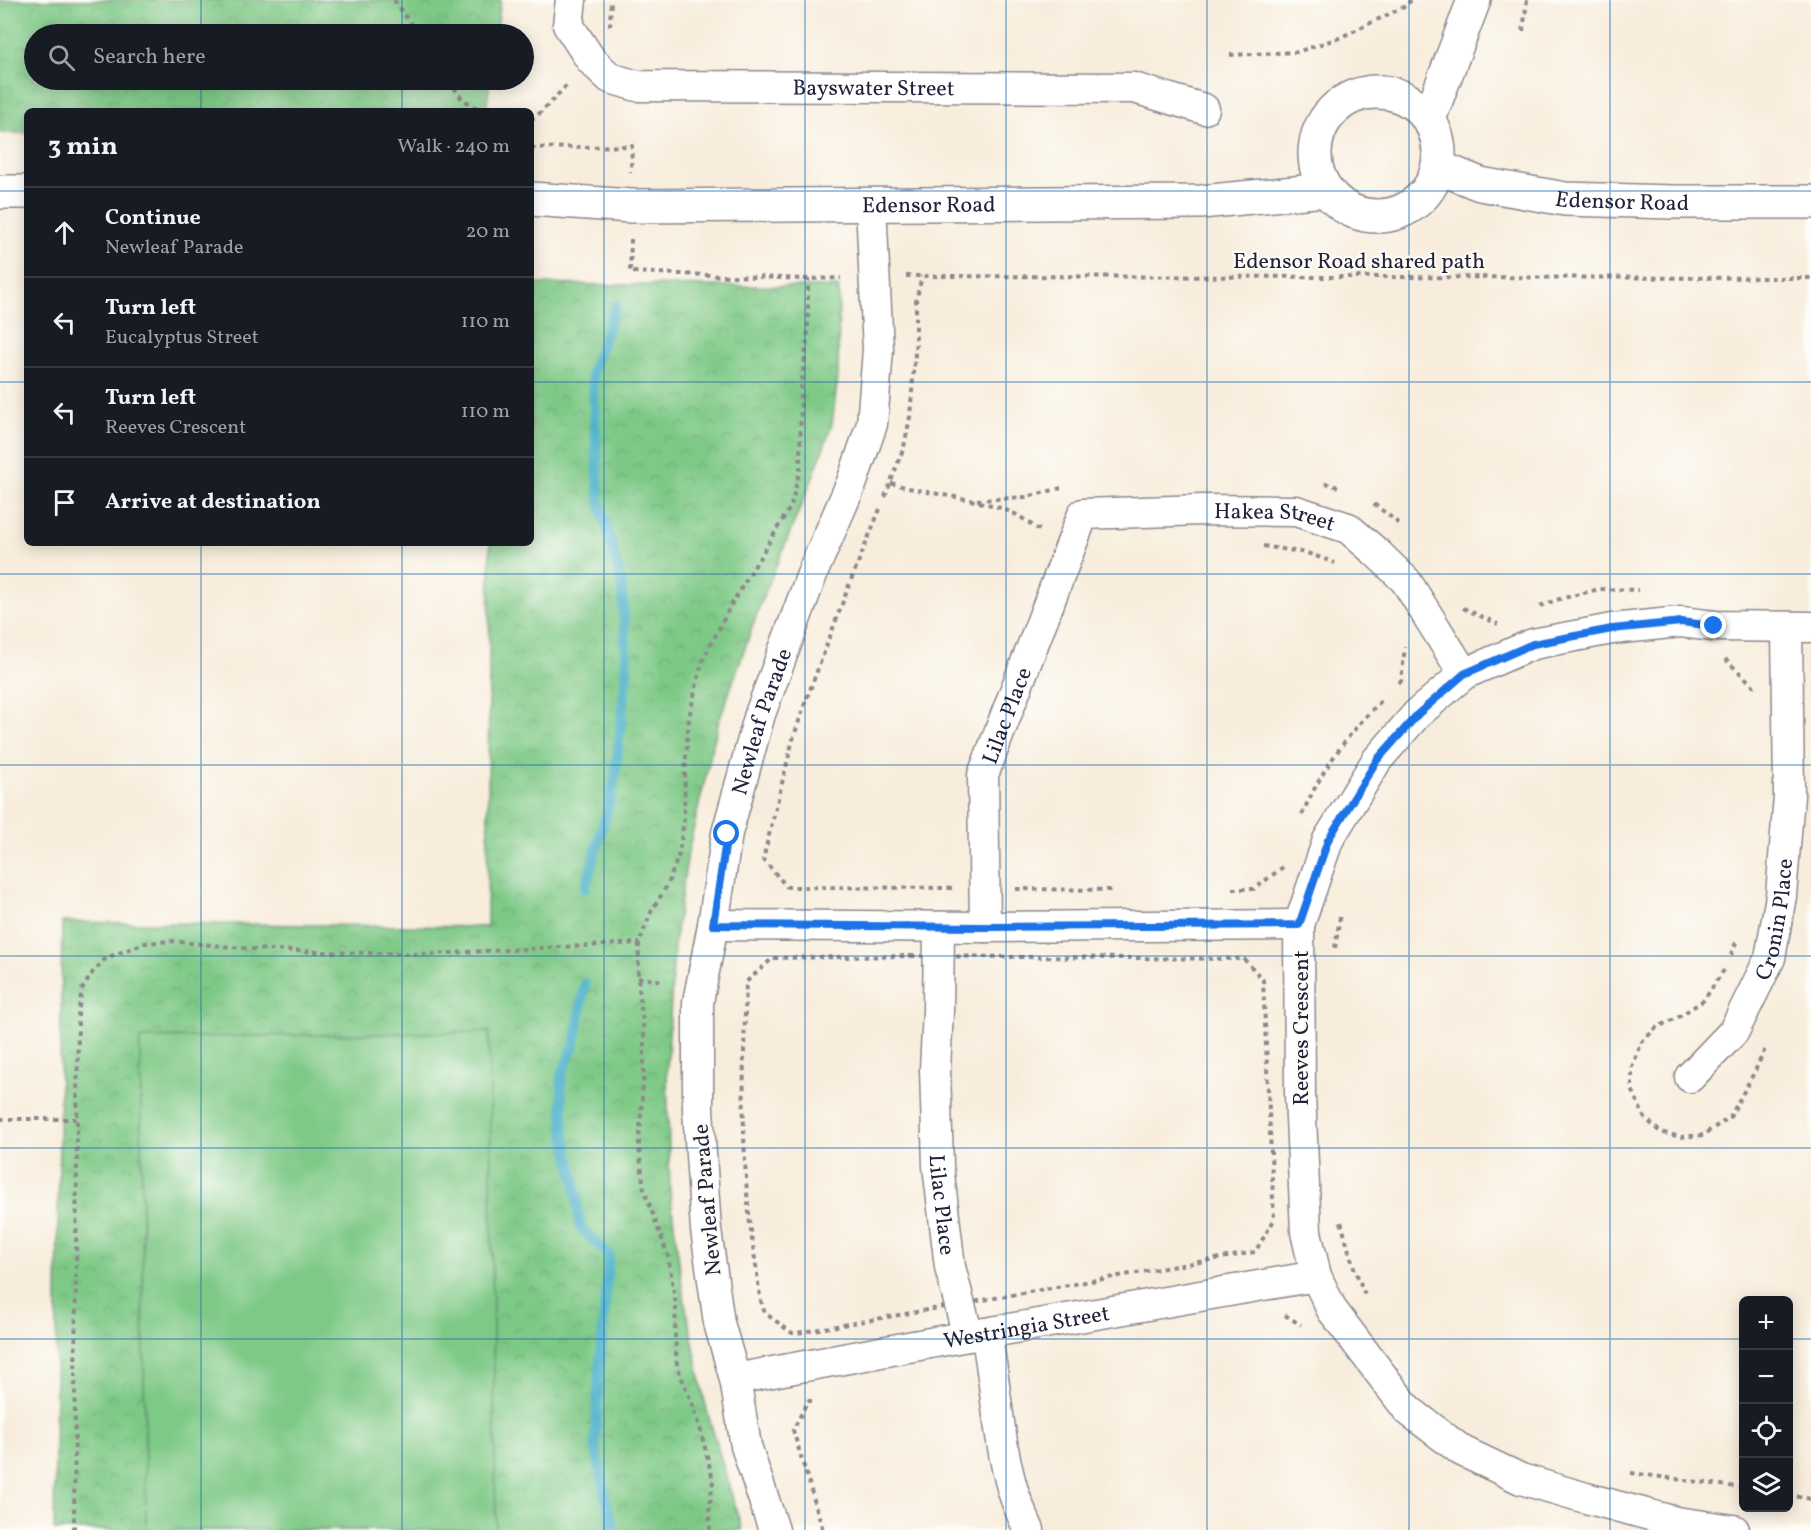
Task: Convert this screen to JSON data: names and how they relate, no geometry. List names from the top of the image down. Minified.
{"streets":{"main road":["Edensor Road"],"street":["Bayswater Street","Hakea Street","Lilac Place","Newleaf Parade","Cronin Place","Reeves Crescent","Westringia Street"],"path":["Edensor Road shared path"]},"crossings":[["Edensor Road","Newleaf Parade"],["Hakea Street","Lilac Place"],["Hakea Street","Reeves Crescent"],["Lilac Place","Westringia Street"],["Newleaf Parade","Westringia Street"],["Cronin Place","Reeves Crescent"],["Reeves Crescent","Westringia Street"]],"page":{"search":"Search here","heading":["3 min","Walk · 240 m"],"list":[["Continue","Newleaf Parade","20 m"],["Turn left","Eucalyptus Street","110 m"],["Turn left","Reeves Crescent","110 m"],"Arrive at destination"],"map_buttons":["+","−"]}}
